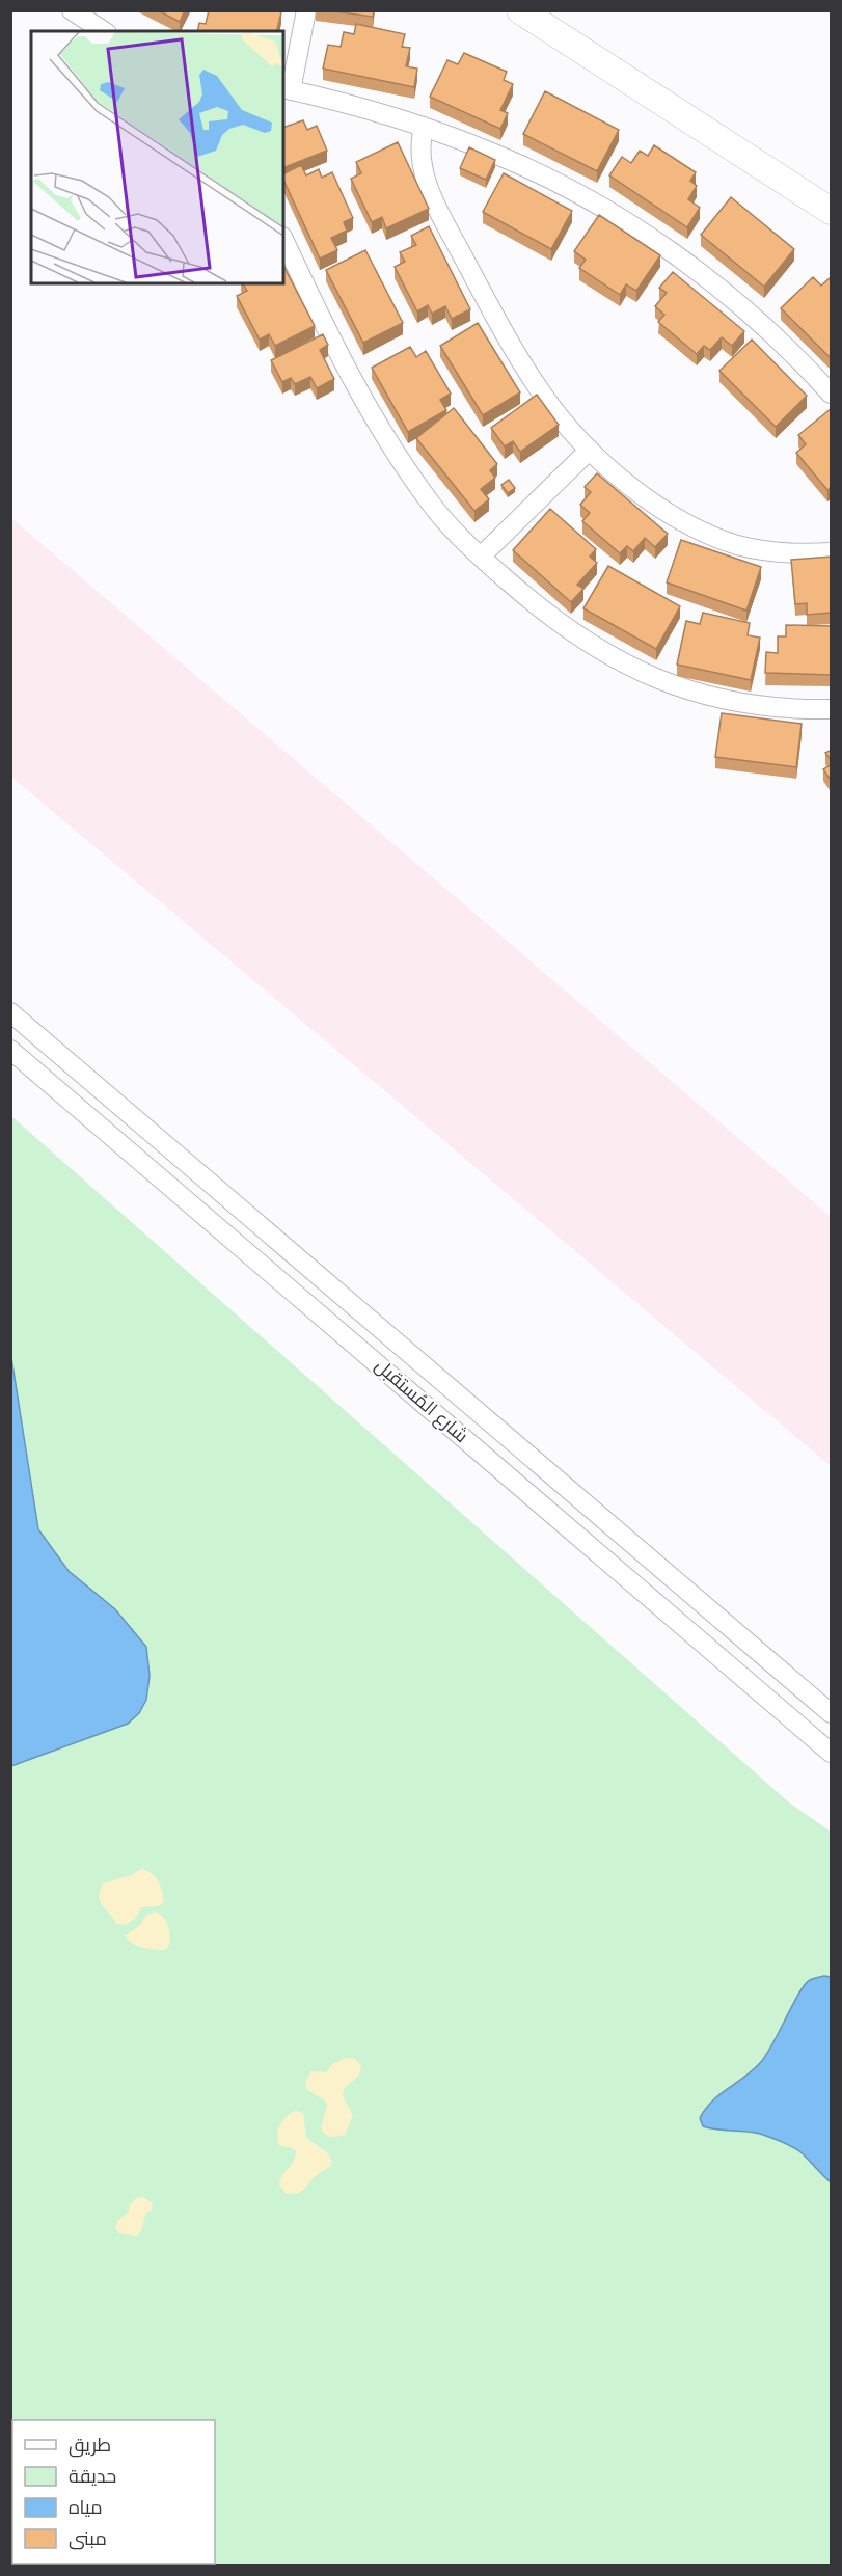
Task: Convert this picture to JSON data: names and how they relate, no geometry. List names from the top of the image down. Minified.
{"streets":{"street":["شارع المُستقبل"]},"legend":["طريق","حديقة","مياه","مبنى"]}
